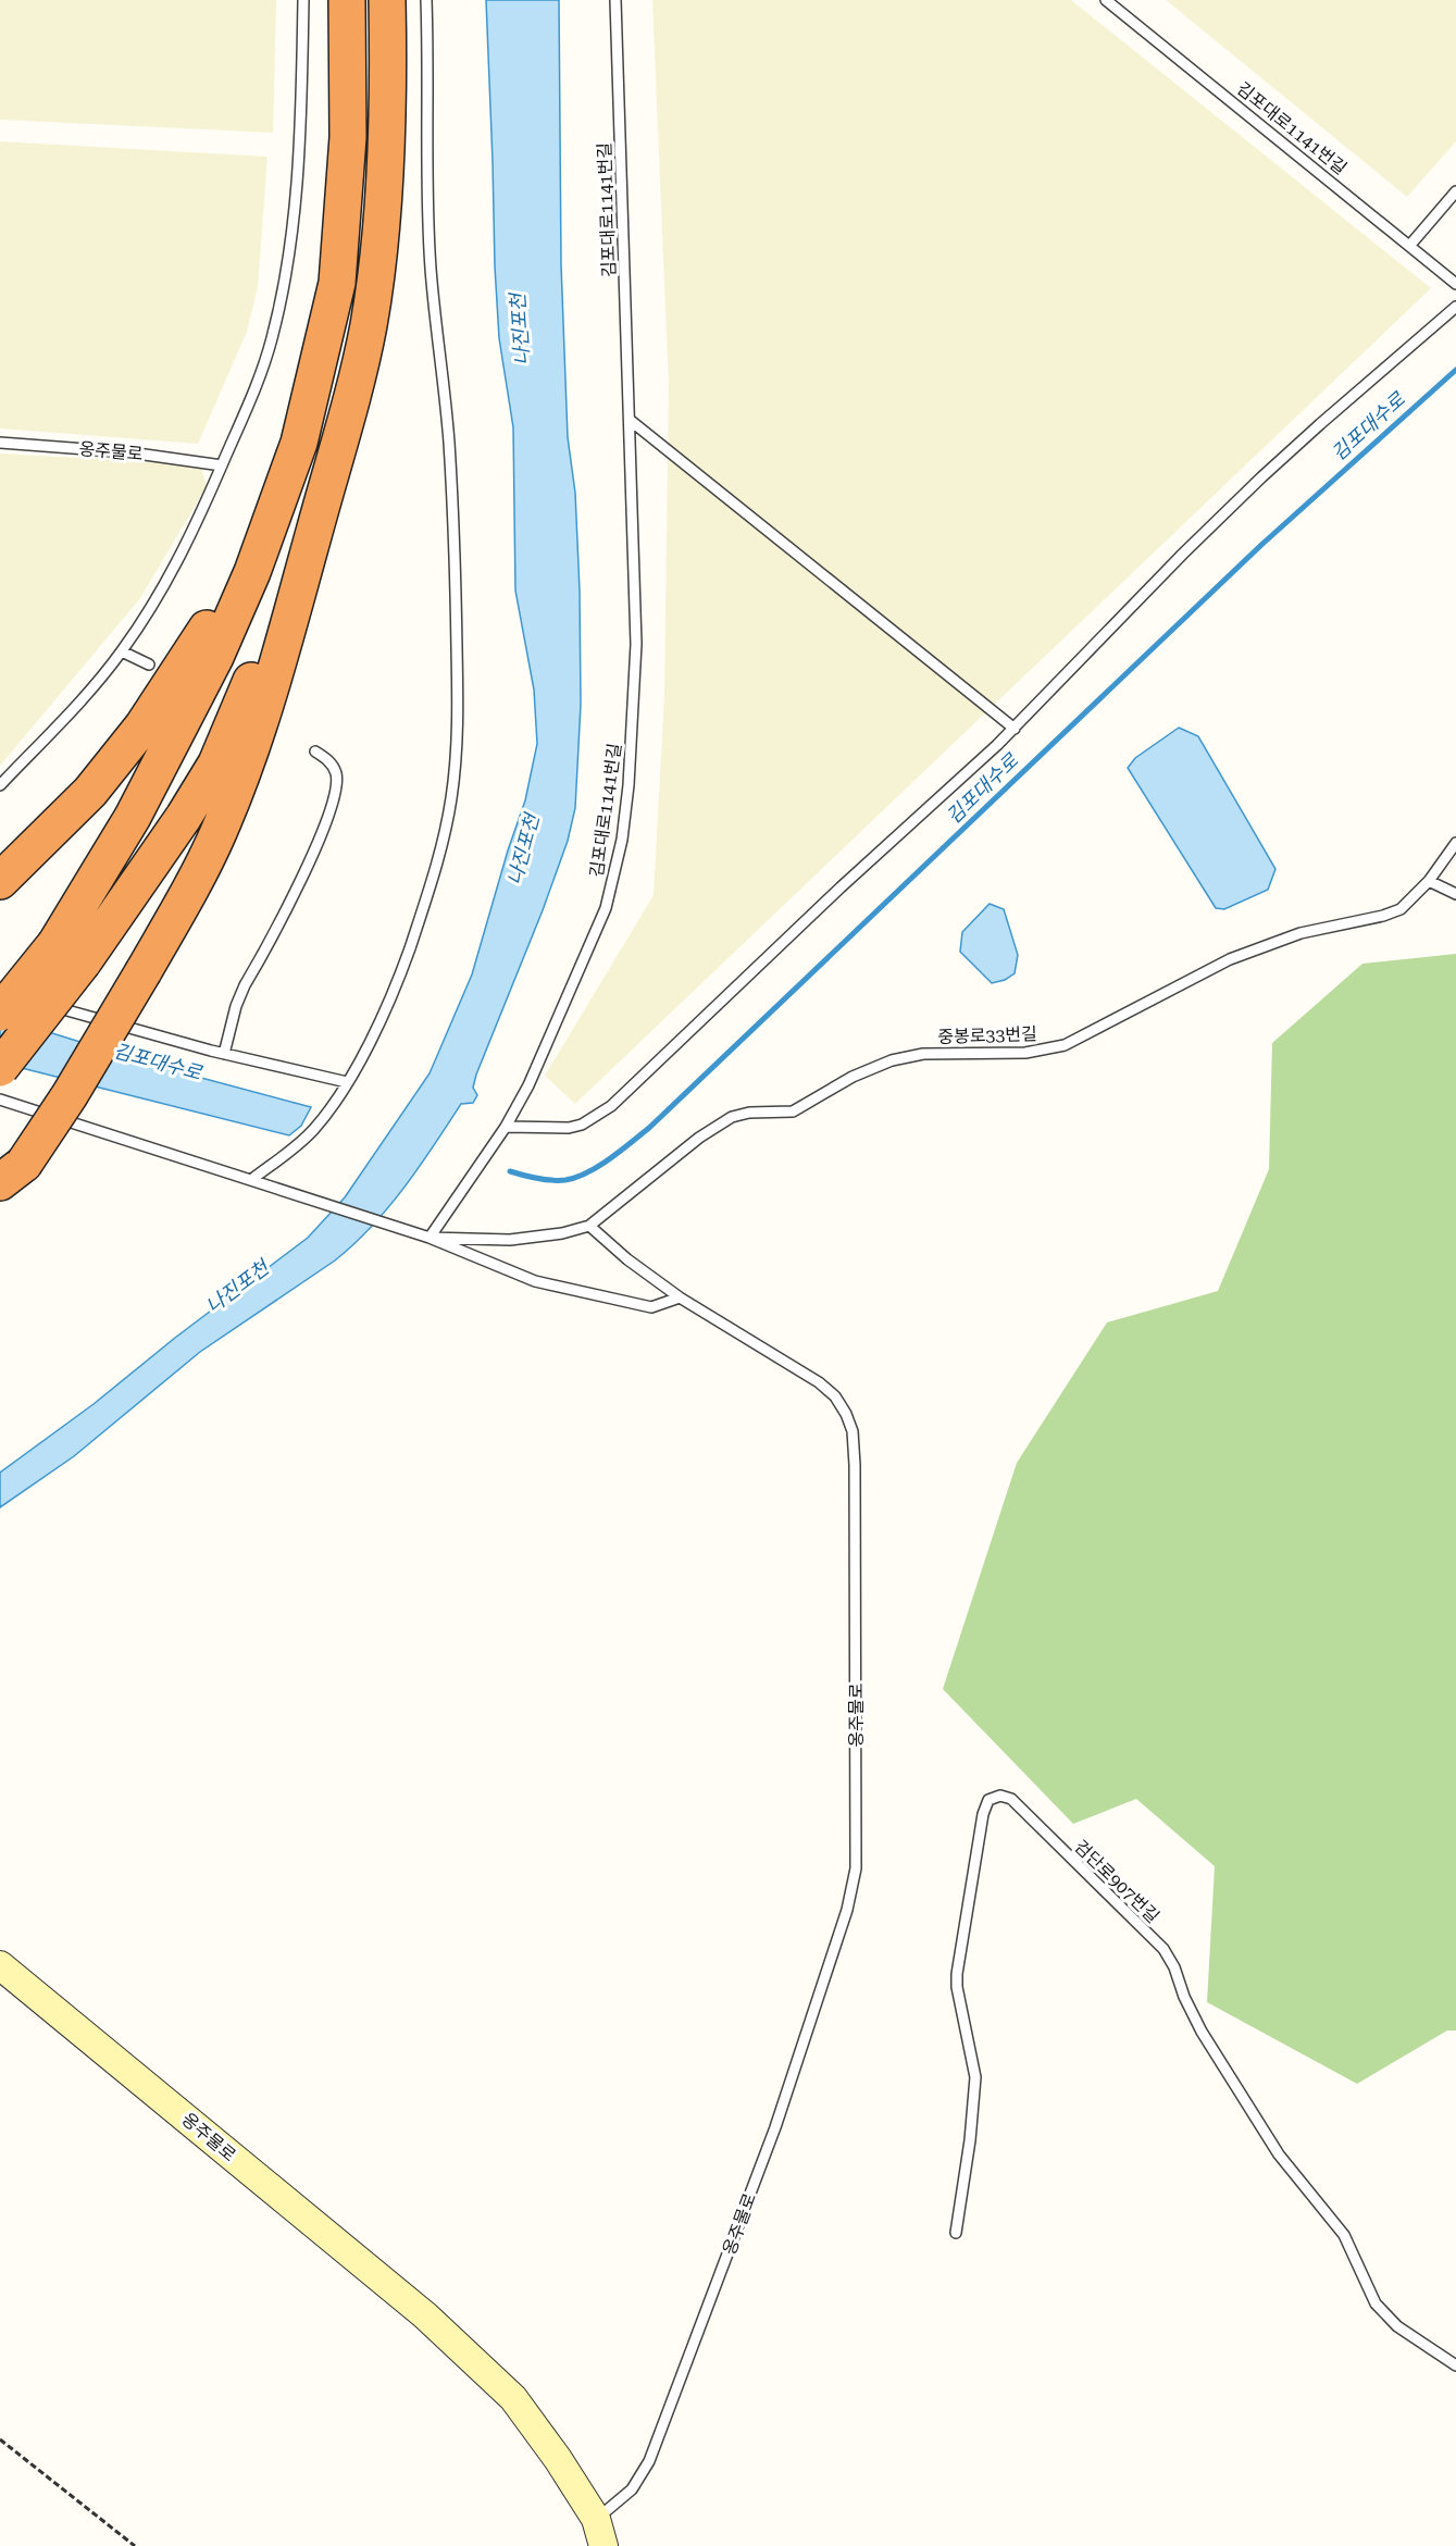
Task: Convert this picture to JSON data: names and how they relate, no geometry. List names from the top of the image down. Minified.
{"streets":{"street":["옹주물로"],"lane":["김포대로1141번길","중봉로33번길","검단로907번길"]},"crossings":[["옹주물로","중봉로33번길"]],"water":["나진포천","김포대수로"]}
